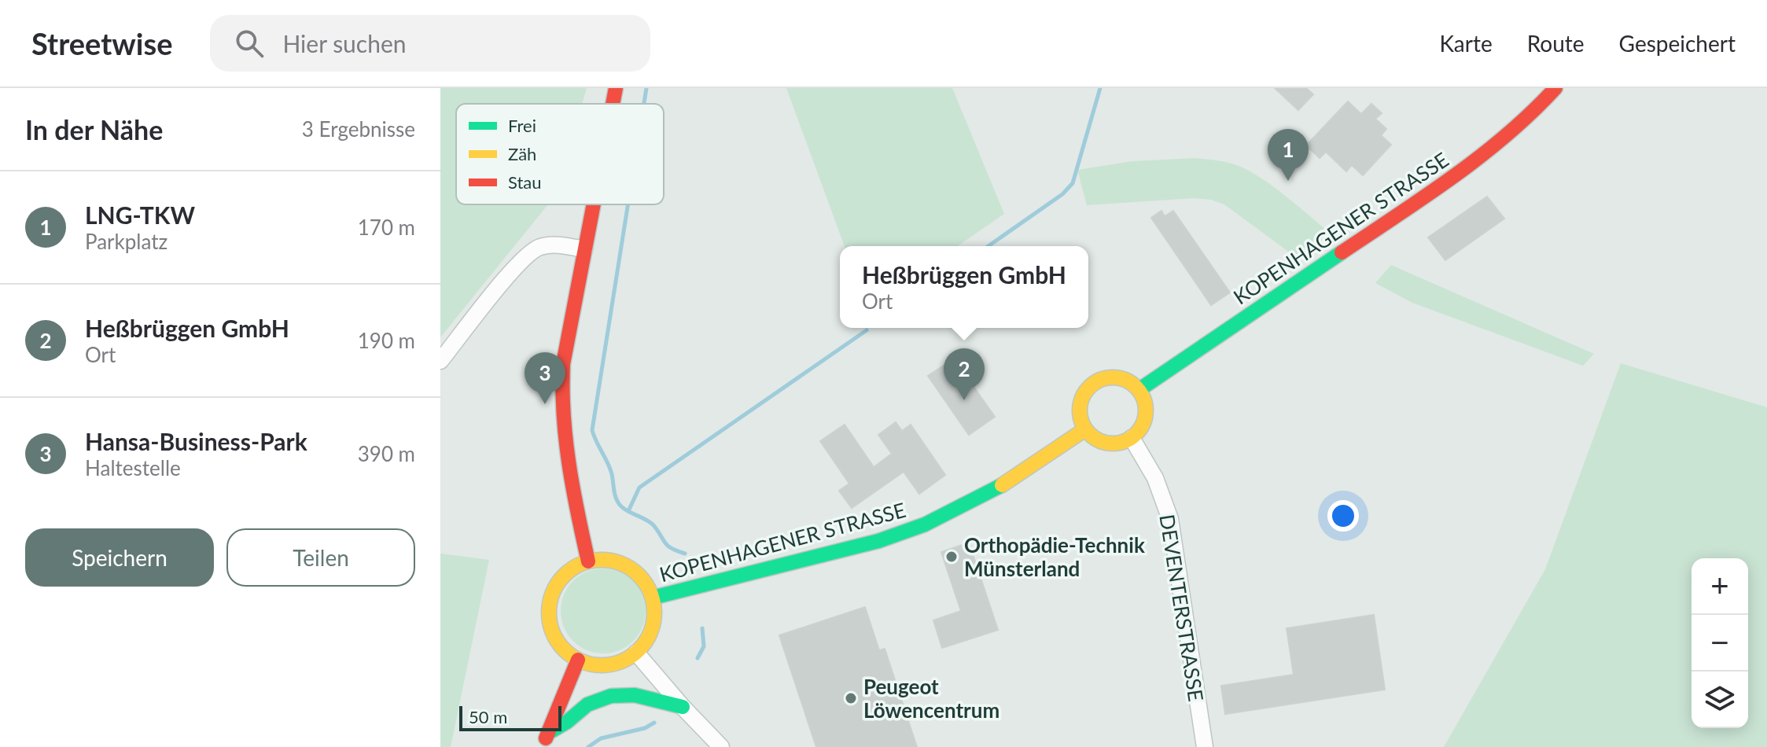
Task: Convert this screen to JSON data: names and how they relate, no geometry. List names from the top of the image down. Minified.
{"streets":{"main road":["KOPENHAGENER STRASSE"],"street":["DEVENTERSTRASSE"]},"crossings":[["KOPENHAGENER STRASSE","DEVENTERSTRASSE"]],"places":["Orthopädie-Technik Münsterland","Peugeot Löwencentrum"],"legend":["Frei","Zäh","Stau"],"scale_bar":"50 m","page":{"header":"Streetwise","search":"Hier suchen","nav":["Karte","Route","Gespeichert"],"heading":["In der Nähe","3 Ergebnisse"],"pins":["1","2","3"],"list":[{"mark":"1","name":"LNG-TKW","note":"Parkplatz","value":"170 m"},{"mark":"2","name":"Heßbrüggen GmbH","note":"Ort","value":"190 m"},{"mark":"3","name":"Hansa-Business-Park","note":"Haltestelle","value":"390 m"}],"popup":["Heßbrüggen GmbH","Ort"],"buttons":["Speichern","Teilen"],"map_buttons":["+","−"],"scale":"50 m"}}
